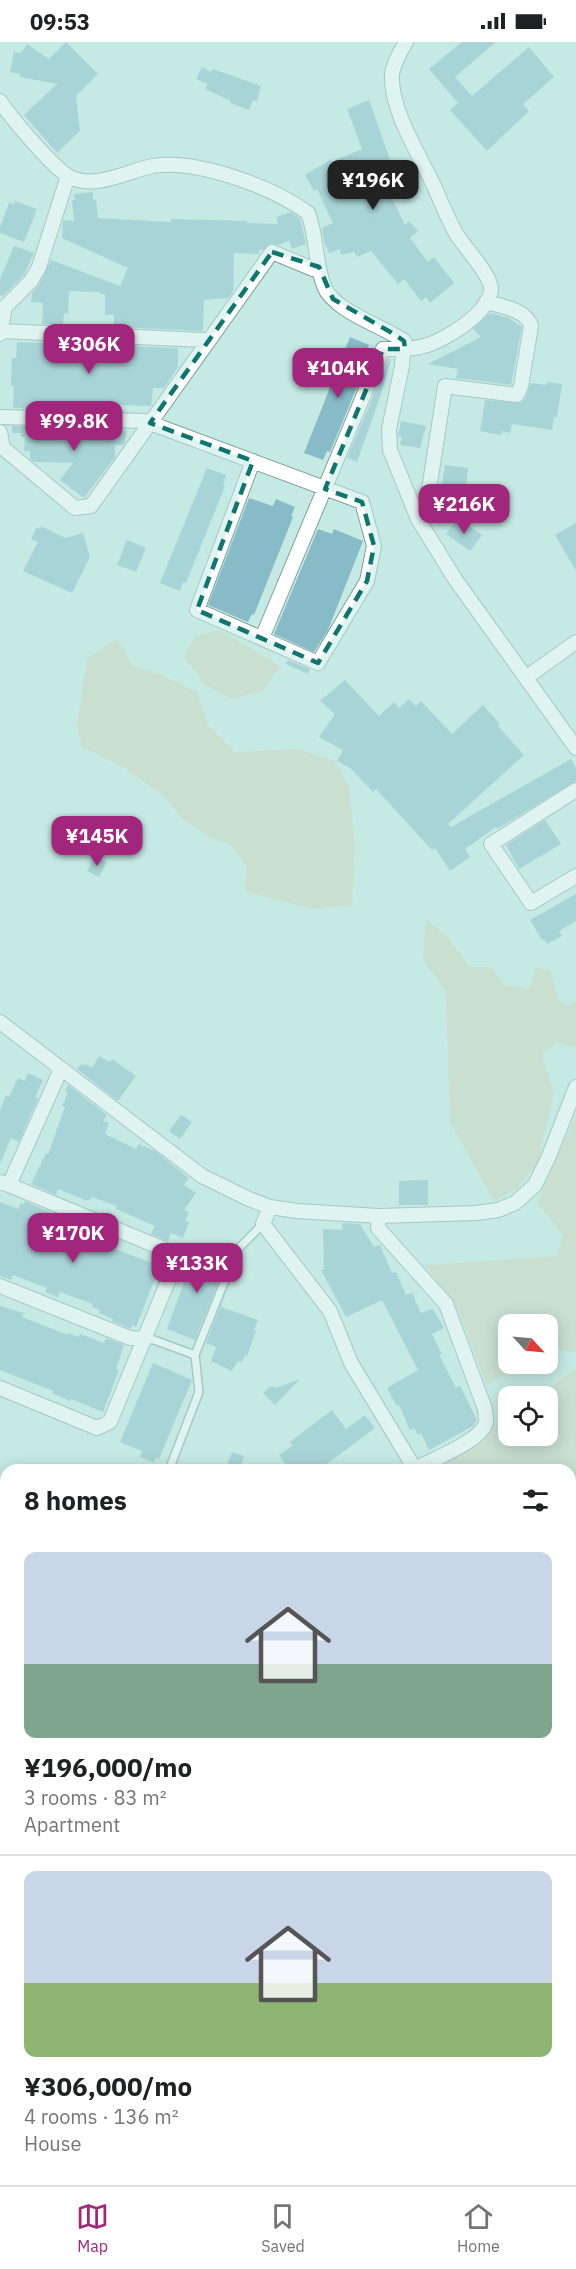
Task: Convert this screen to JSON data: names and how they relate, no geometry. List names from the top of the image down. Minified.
{"north":"bottom right","page":{"status":"09:53","price":["¥196K","¥306K","¥104K","¥99.8K","¥216K","¥145K","¥170K","¥133K"],"heading":"8 homes","list":[{"name":"¥196,000/mo","note":"3 rooms · 83 m² · Apartment"},{"name":"¥306,000/mo","note":"4 rooms · 136 m² · House"}],"tabs":["Map","Saved","Home"]}}
